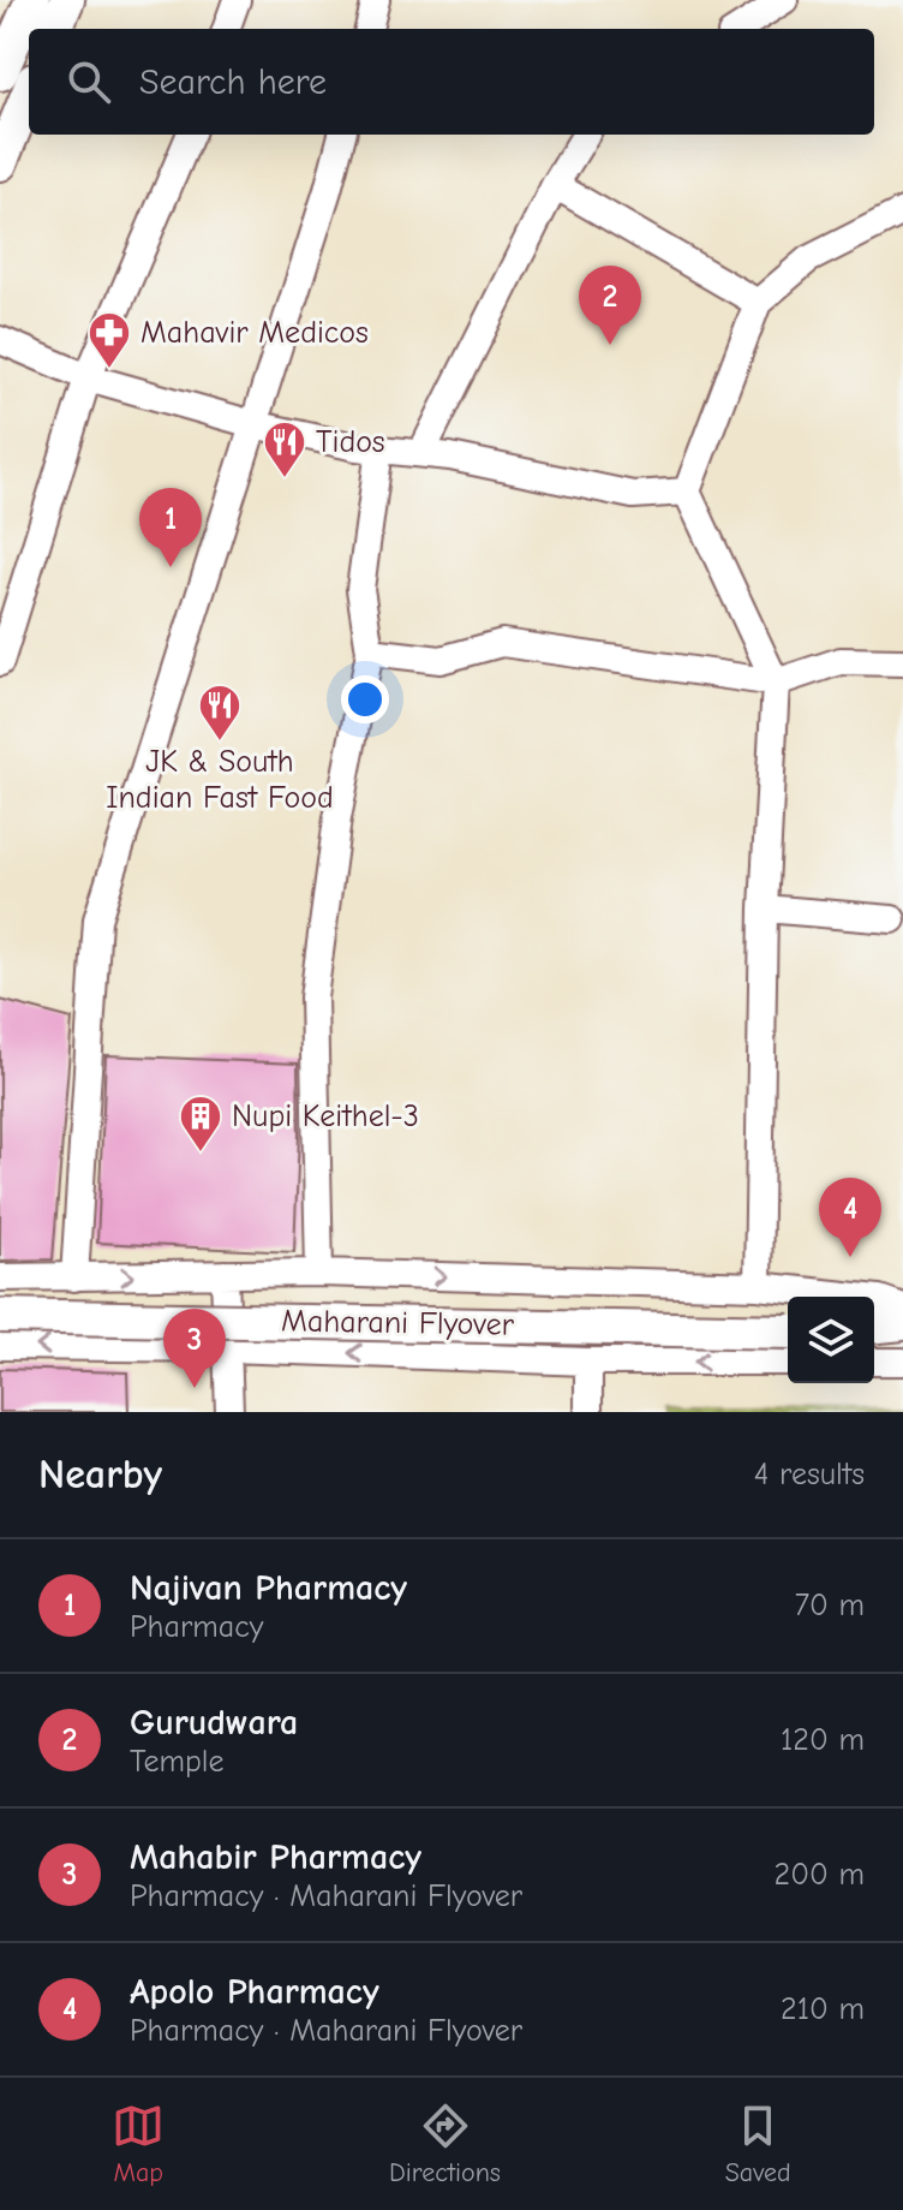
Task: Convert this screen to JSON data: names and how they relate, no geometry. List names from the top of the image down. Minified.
{"streets":{"main road":["Maharani Flyover"]},"places":{"pharmacy":["Mahavir Medicos"],"restaurant":["Tidos","JK & South Indian Fast Food"],"building":["Nupi Keithel-3"]},"page":{"search":"Search here","pins":["2","1","4","3"],"heading":["Nearby","4 results"],"list":[{"mark":"1","name":"Najivan Pharmacy","note":"Pharmacy","value":"70 m"},{"mark":"2","name":"Gurudwara","note":"Temple","value":"120 m"},{"mark":"3","name":"Mahabir Pharmacy","note":"Pharmacy · Maharani Flyover","value":"200 m"},{"mark":"4","name":"Apolo Pharmacy","note":"Pharmacy · Maharani Flyover","value":"210 m"}],"nav":["Map","Directions","Saved"]}}
